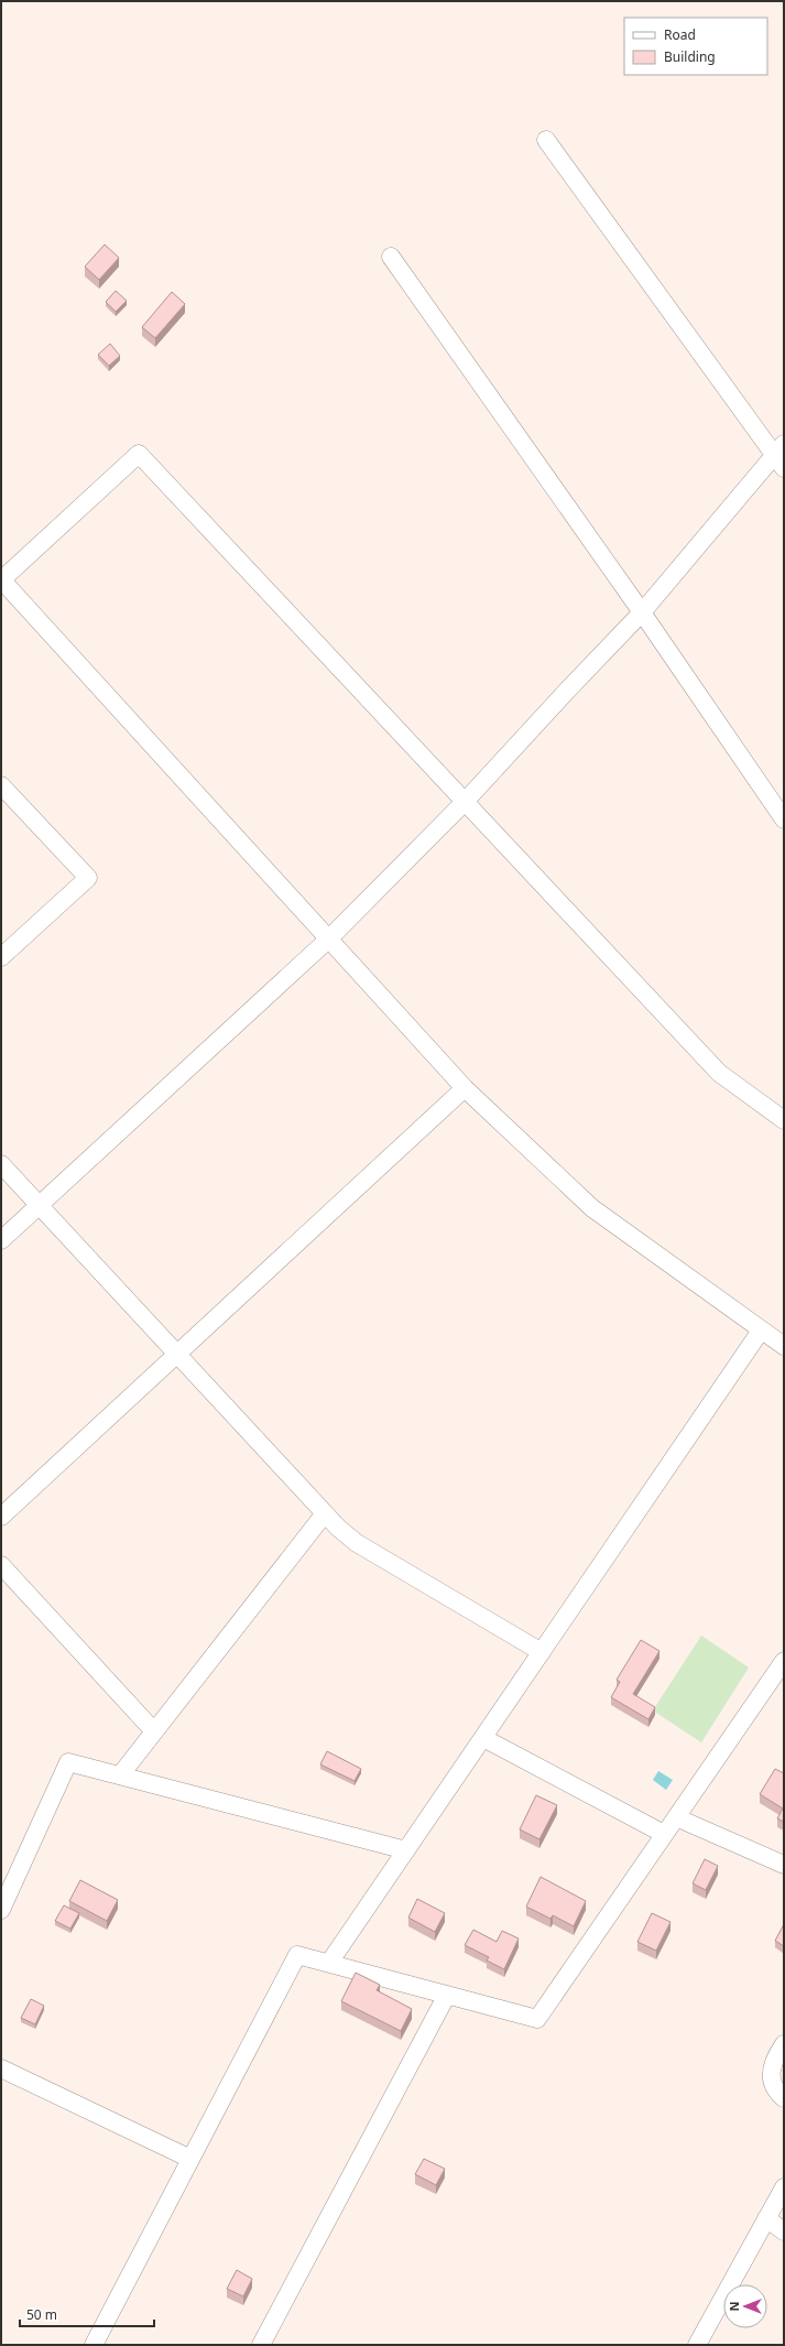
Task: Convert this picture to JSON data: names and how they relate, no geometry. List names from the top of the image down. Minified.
{"legend":["Road","Building"],"scale_bar":"50 m","north":"left"}
